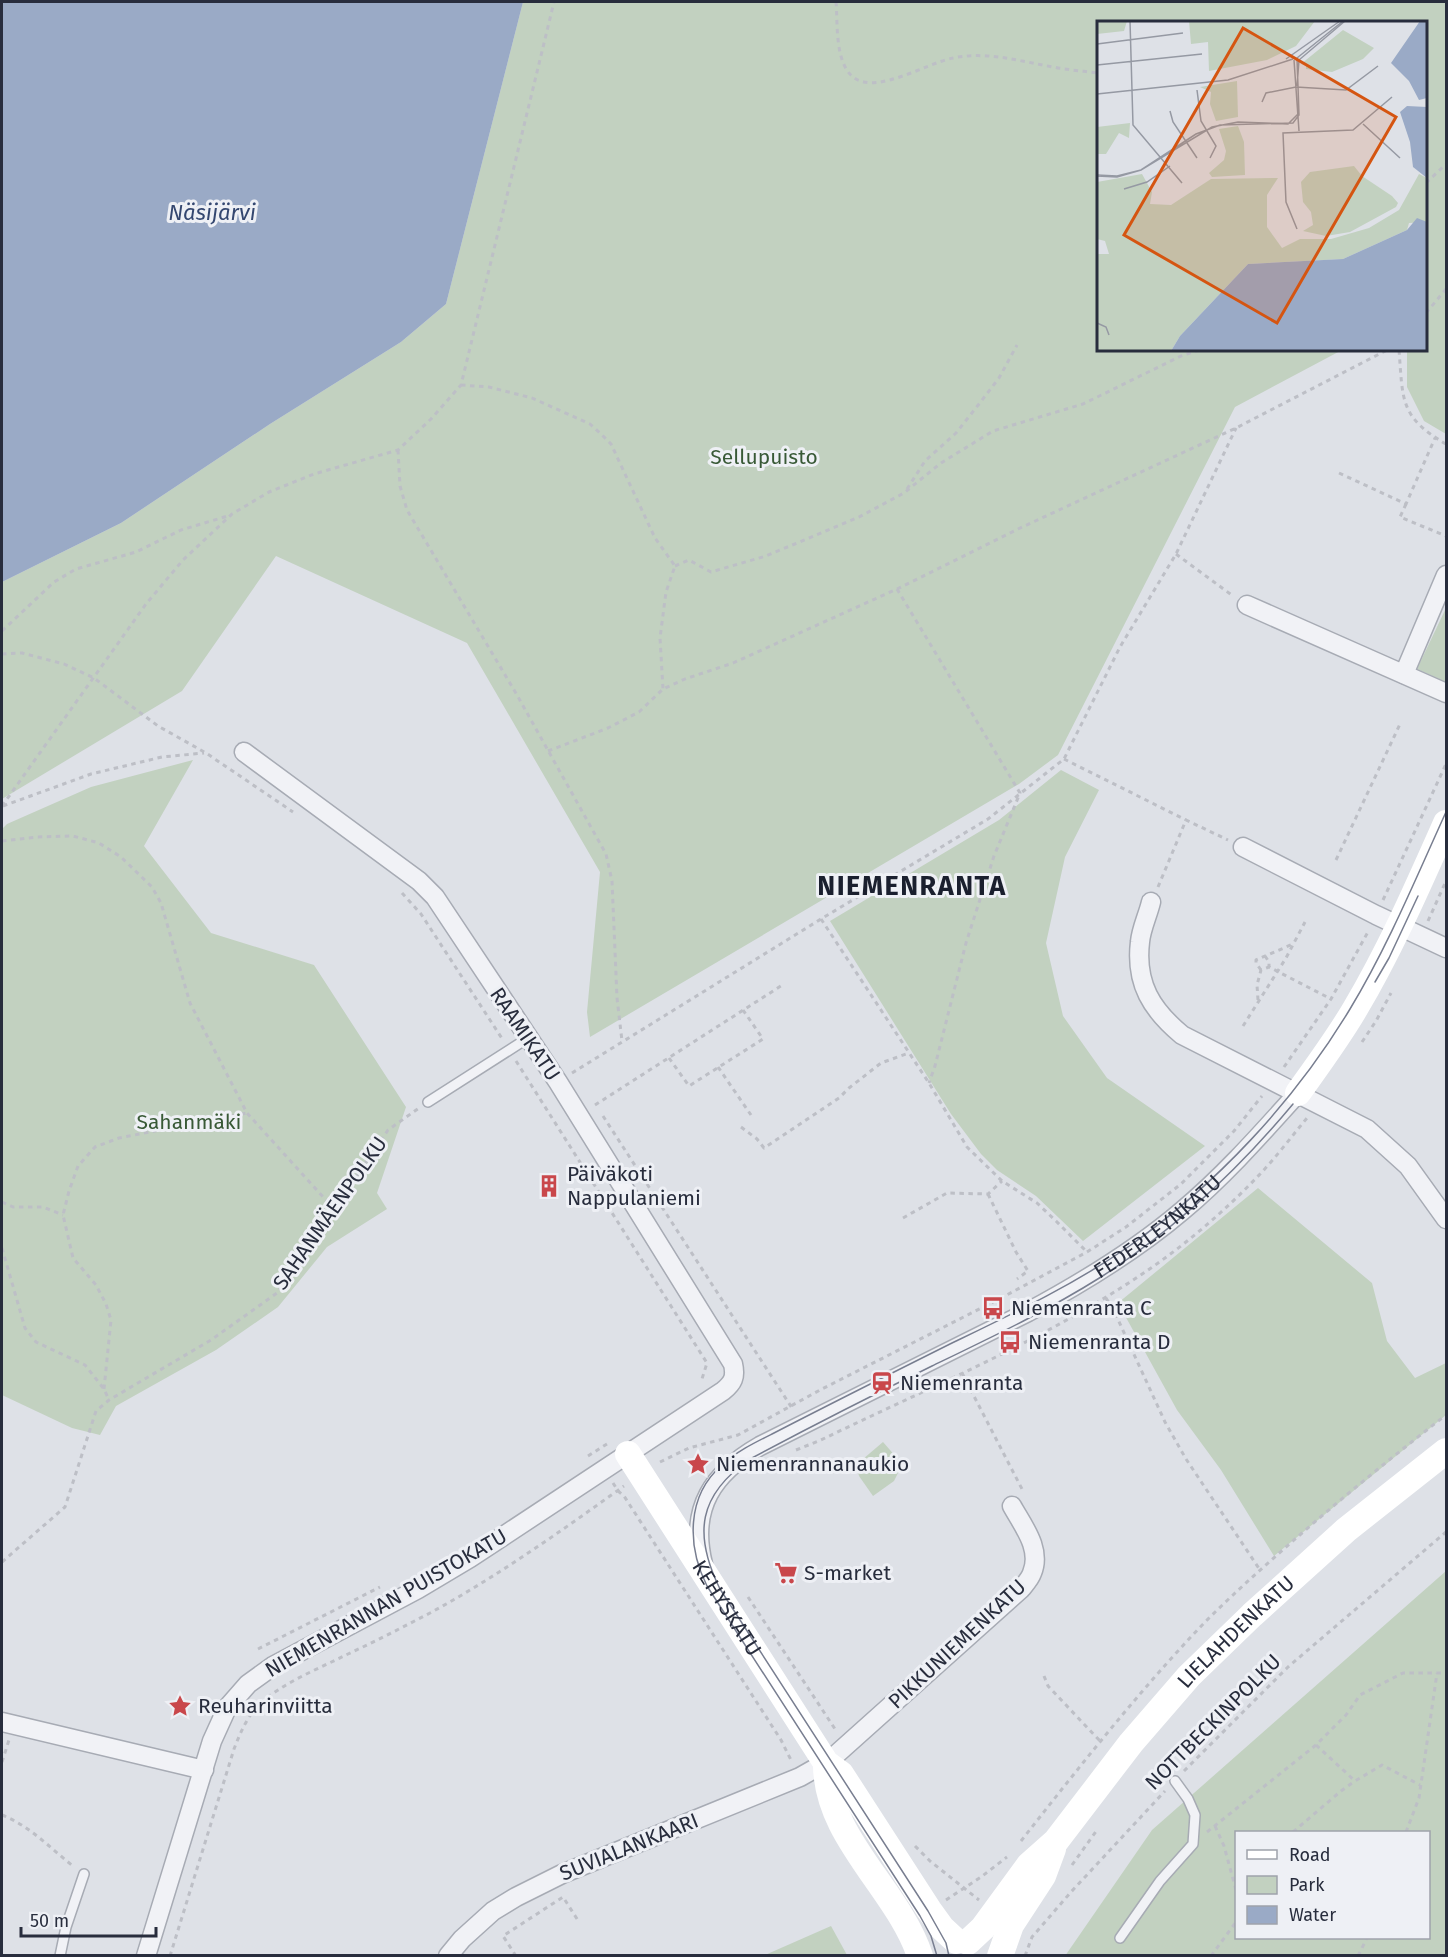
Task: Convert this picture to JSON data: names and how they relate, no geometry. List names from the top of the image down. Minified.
{"streets":{"street":["RAAMIKATU","FEDERLEYNKATU","NIEMENRANNAN PUISTOKATU","KEHYSKATU","LIELAHDENKATU","PIKKUNIEMENKATU","SUVIALANKAARI"],"path":["SAHANMÄENPOLKU","NOTTBECKINPOLKU"]},"crossings":[["RAAMIKATU","NIEMENRANNAN PUISTOKATU"],["FEDERLEYNKATU","KEHYSKATU"],["NIEMENRANNAN PUISTOKATU","KEHYSKATU"],["KEHYSKATU","LIELAHDENKATU"],["KEHYSKATU","PIKKUNIEMENKATU"],["KEHYSKATU","SUVIALANKAARI"],["PIKKUNIEMENKATU","SUVIALANKAARI"]],"districts":["NIEMENRANTA"],"water":["Näsijärvi"],"parks":["Sellupuisto","Sahanmäki"],"places":{"building":["Päiväkoti Nappulaniemi"],"bus stop":["Niemenranta C","Niemenranta D"],"station":["Niemenranta"],"place":["Niemenrannanaukio","Reuharinviitta"],"supermarket":["S-market"]},"legend":["Road","Park","Water"],"scale_bar":"50 m"}
